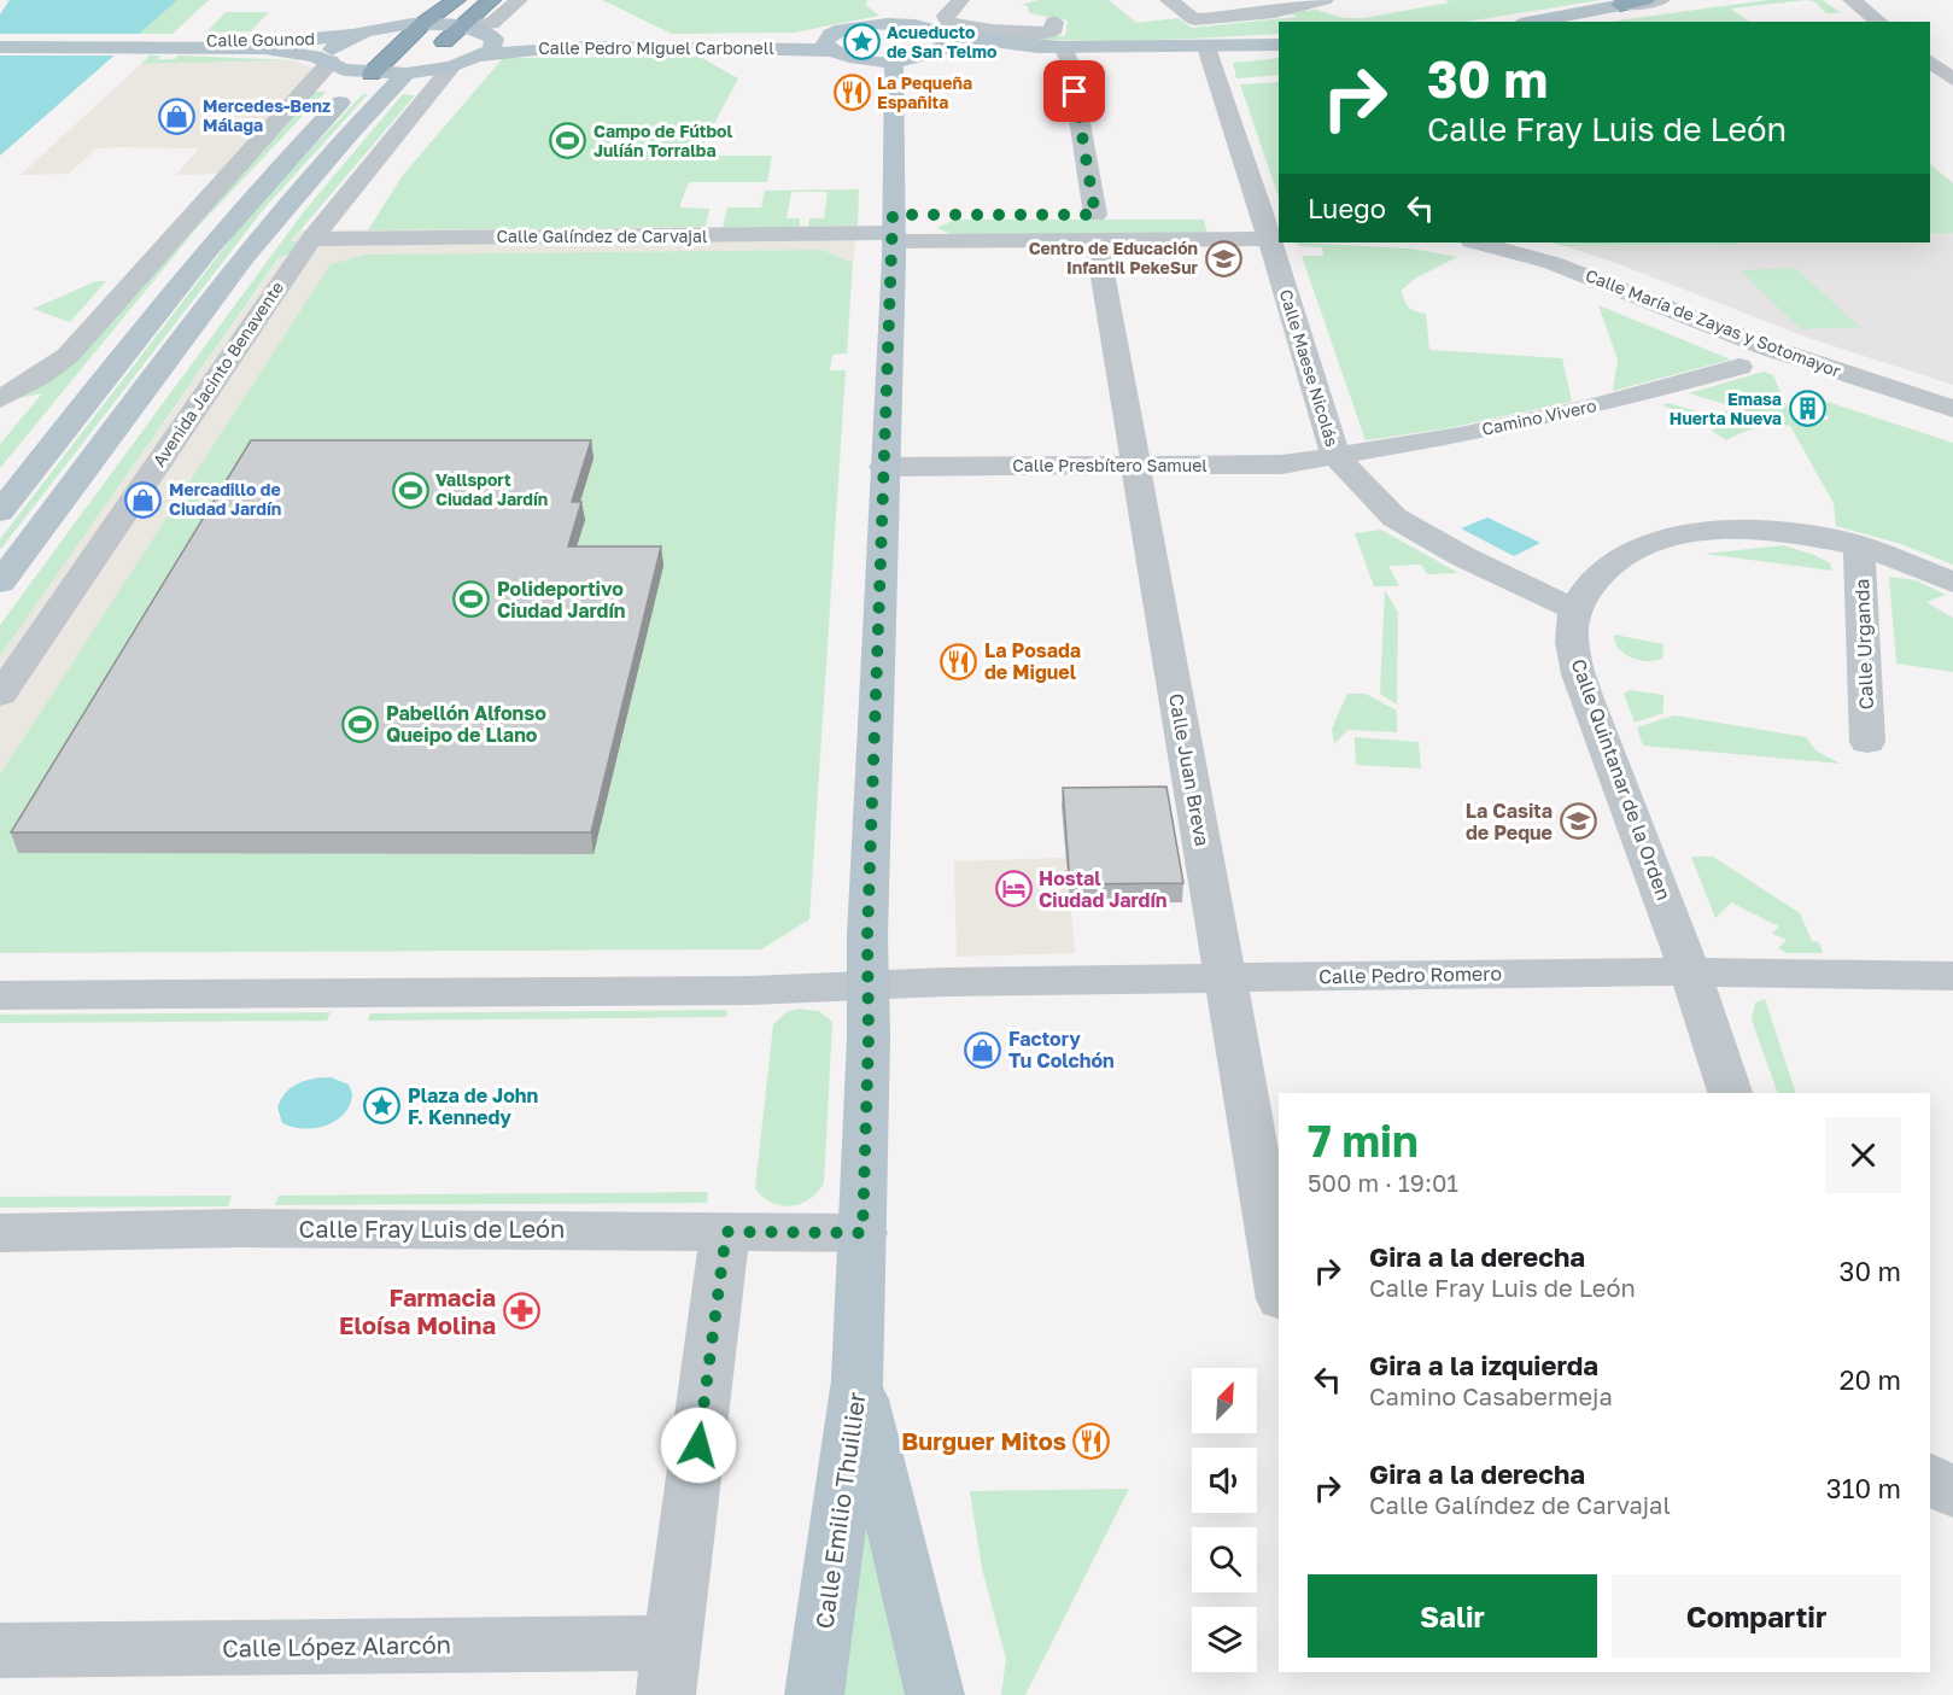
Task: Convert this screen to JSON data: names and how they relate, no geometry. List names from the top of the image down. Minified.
{"streets":{"main road":["Calle Gounod","Calle Pedro Miguel Carbonell","Calle Emilio Thuillier"],"street":["Calle Galíndez de Carvajal","Calle María de Zayas y Sotomayor","Calle Maese Nicolás","Avenida Jacinto Benavente","Camino Vivero","Calle Presbítero Samuel","Calle Urganda","Calle Juan Breva","Calle Quintanar de la Orden","Calle Pedro Romero","Calle Fray Luis de León","Calle López Alarcón"]},"crossings":[["Calle Galíndez de Carvajal","Calle Maese Nicolás"],["Calle Galíndez de Carvajal","Avenida Jacinto Benavente"],["Calle Galíndez de Carvajal","Calle Juan Breva"],["Calle Maese Nicolás","Camino Vivero"],["Calle Maese Nicolás","Calle Presbítero Samuel"],["Calle Maese Nicolás","Calle Quintanar de la Orden"],["Camino Vivero","Calle Presbítero Samuel"],["Calle Presbítero Samuel","Calle Juan Breva"],["Calle Juan Breva","Calle Pedro Romero"],["Calle Quintanar de la Orden","Calle Pedro Romero"]],"places":{"place":["Acueducto de San Telmo","Plaza de John F. Kennedy"],"restaurant":["La Pequeña Españita","La Posada de Miguel","Burguer Mitos"],"shop":["Mercedes-Benz Málaga","Mercadillo de Ciudad Jardín","Factory Tu Colchón"],"sports":["Campo de Fútbol Julíán Torralba","Vallsport Ciudad Jardín","Polideportivo Ciudad Jardín","Pabellón Alfonso Queipo de Llano"],"school or university":["Centro de Educación Infantil PekeSur","La Casita de Peque"],"building":["Emasa Huerta Nueva"],"hotel":["Hostal Ciudad Jardín"],"pharmacy":["Farmacia Eloísa Molina"]},"north":"top right","page":{"turn":["30 m","Calle Fray Luis de León"],"then":"Luego","heading":["7 min","500 m · 19:01"],"list":[{"name":"Gira a la derecha","note":"Calle Fray Luis de León","value":"30 m"},{"name":"Gira a la izquierda","note":"Camino Casabermeja","value":"20 m"},{"name":"Gira a la derecha","note":"Calle Galíndez de Carvajal","value":"310 m"}],"buttons":["Salir","Compartir"]}}
